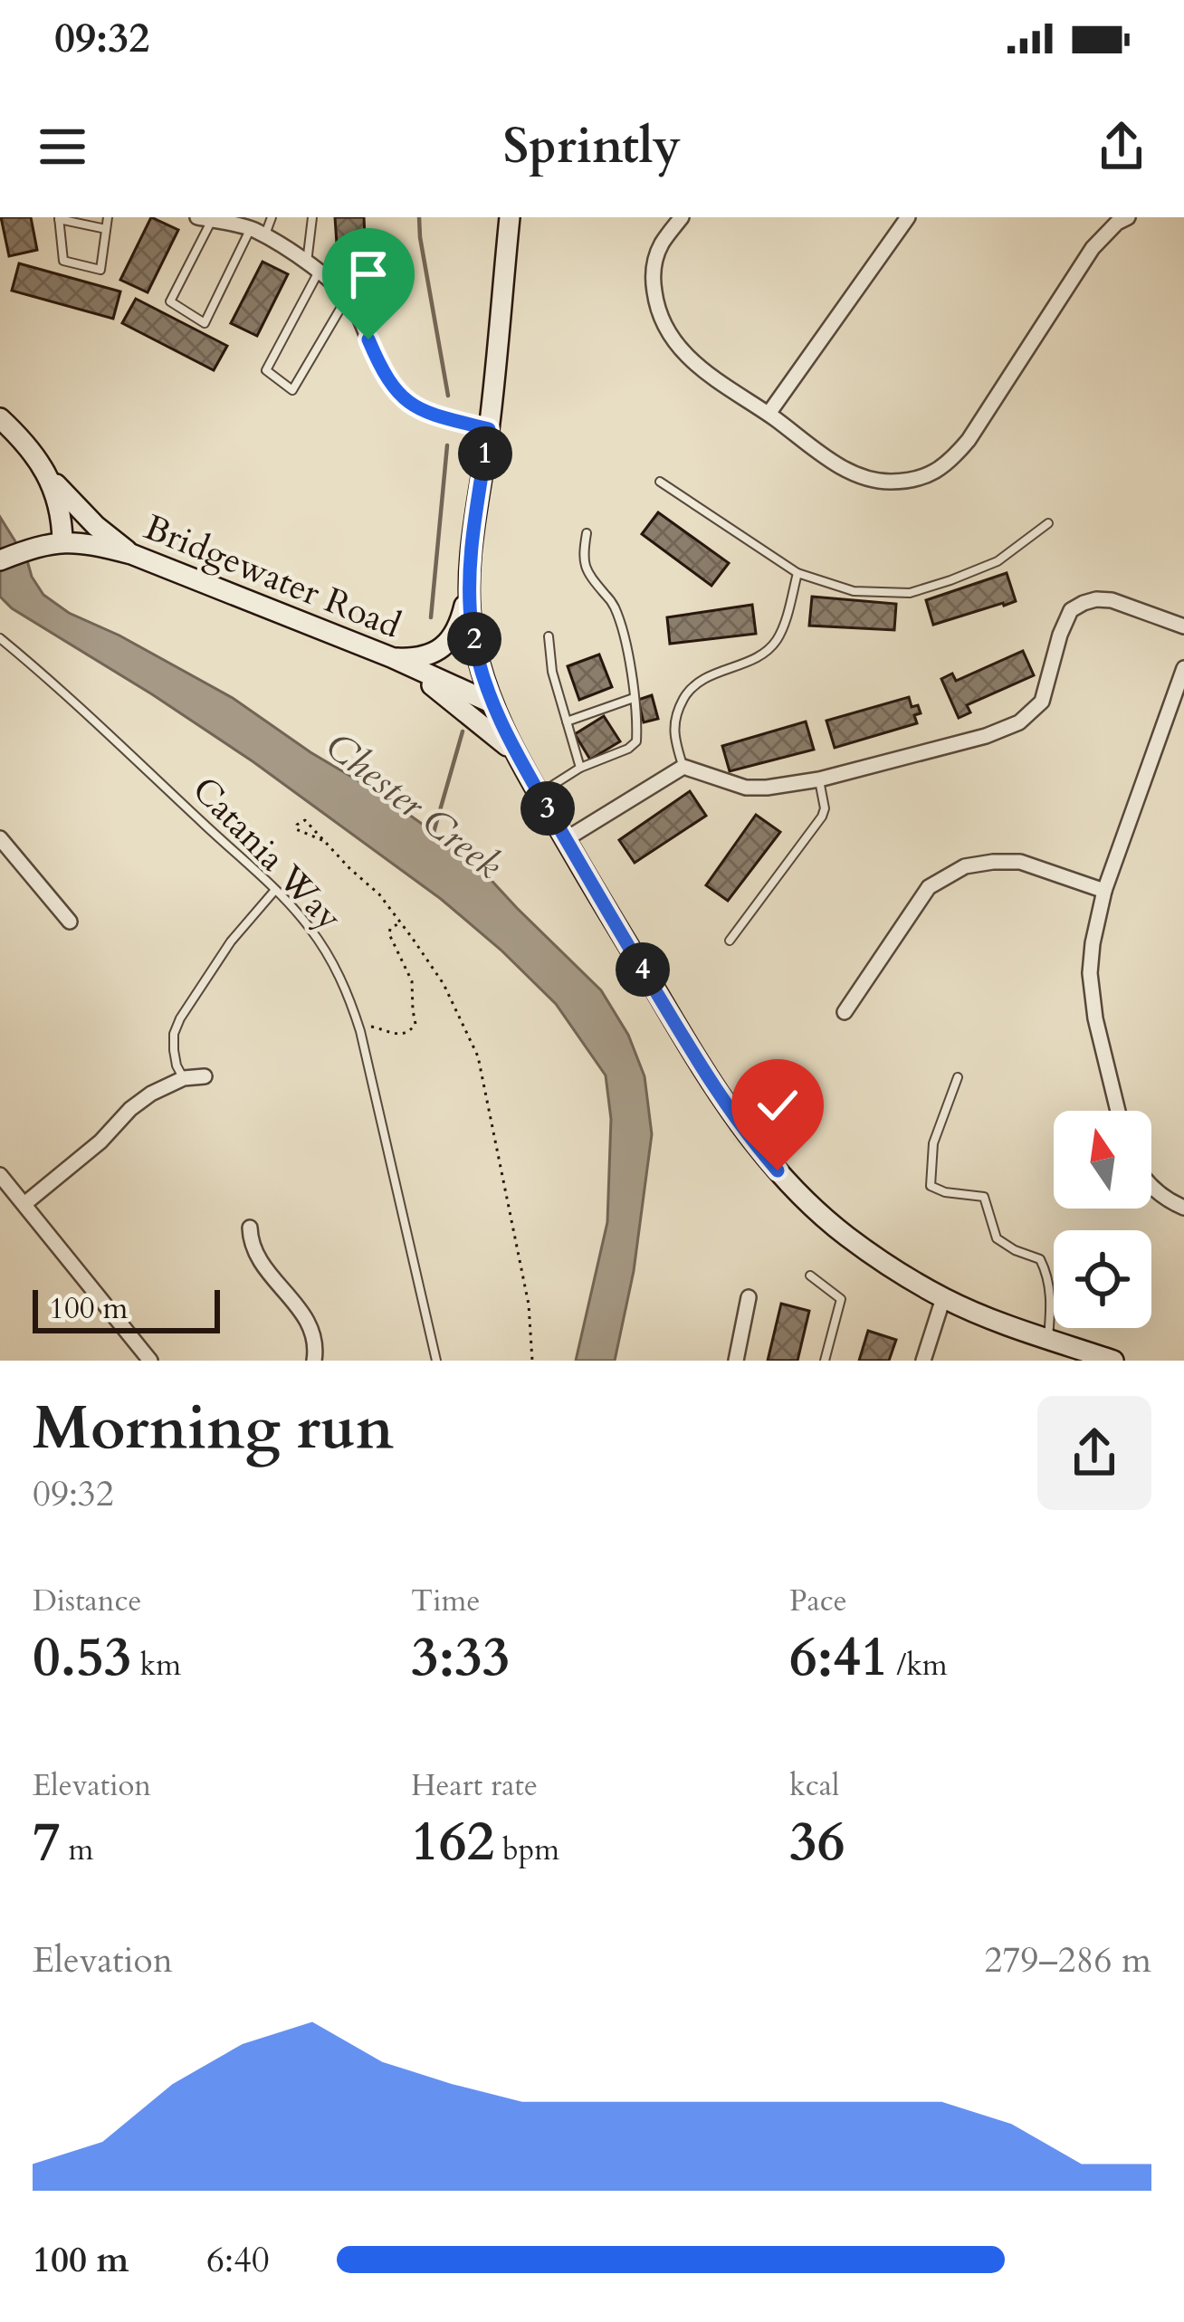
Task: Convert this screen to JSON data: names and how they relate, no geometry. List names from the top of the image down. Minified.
{"streets":{"street":["Bridgewater Road"],"lane":["Catania Way"]},"water":["Chester Creek"],"scale_bar":"100 m","north":"top","page":{"status":"09:32","header":"Sprintly","pins":["1","2","3","4"],"scale":"100 m","heading":["Morning run","09:32"],"stats":[["Distance","0.53 km"],["Time","3:33"],["Pace","6:41 /km"],["Elevation","7 m"],["Heart rate","162 bpm"],["kcal","36"]],"chart":["Elevation","279–286 m"],"list":[{"name":"100 m","note":"6:40"}]}}
